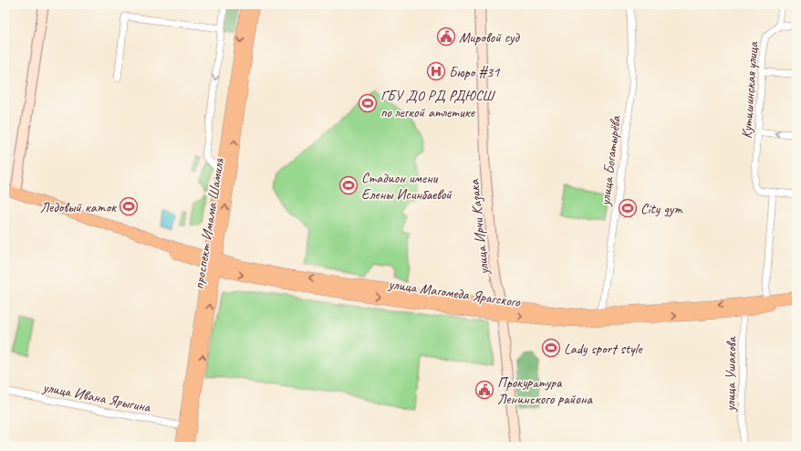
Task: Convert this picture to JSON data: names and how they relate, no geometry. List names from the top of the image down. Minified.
{"streets":{"main road":["проспект Имама Шамиля","улица Ирчи Казака","улица Магомеда Ярагского"],"street":["Кутишинская улица","улица Богатырёва","улица Ушакова","улица Ивана Ярыгина"]},"crossings":[["улица Богатырёва","улица Магомеда Ярагского"],["проспект Имама Шамиля","улица Магомеда Ярагского"],["проспект Имама Шамиля","улица Ивана Ярыгина"],["улица Ирчи Казака","улица Магомеда Ярагского"],["улица Магомеда Ярагского","улица Ушакова"]],"places":{"public building":["Мировой суд","Прокуратура Ленинского района"],"hospital":["Бюро #31"],"sports":["ГБУ ДО РД РДЮСШ по легкой атлетике","Стадион имени Елены Исинбаевой","Ледовый каток","City gym","Lady sport style"]}}
